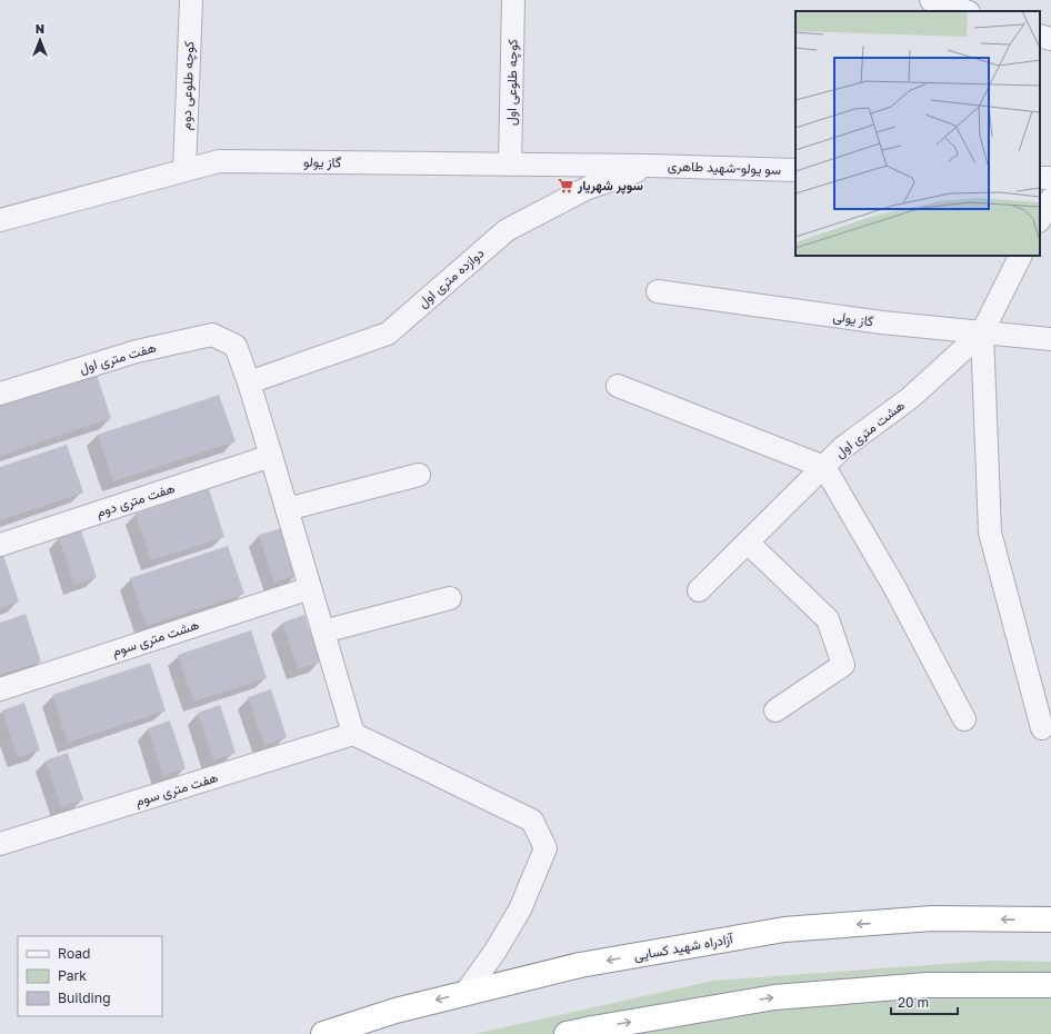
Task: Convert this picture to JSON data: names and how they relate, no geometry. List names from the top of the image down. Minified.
{"streets":{"highway":["آزادراه شهید کسایی"],"street":["کوچه طلوعی اول","کوچه طلوعی دوم","گاز یولو","سو یولو-شهید طاهری","دوازده متری اول","گاز یولی","هفت متری اول","هشت متری اول","هفت متری دوم","هشت متری سوم","هفت متری سوم"]},"crossings":[["کوچه طلوعی اول","گاز یولو"],["کوچه طلوعی دوم","گاز یولو"],["گاز یولو","سو یولو-شهید طاهری"],["گاز یولو","دوازده متری اول"],["سو یولو-شهید طاهری","دوازده متری اول"],["دوازده متری اول","هفت متری اول"],["گاز یولی","هشت متری اول"]],"places":{"supermarket":["سوپر شهریار"]},"legend":["Road","Park","Building"],"scale_bar":"20 m","north":"top"}
